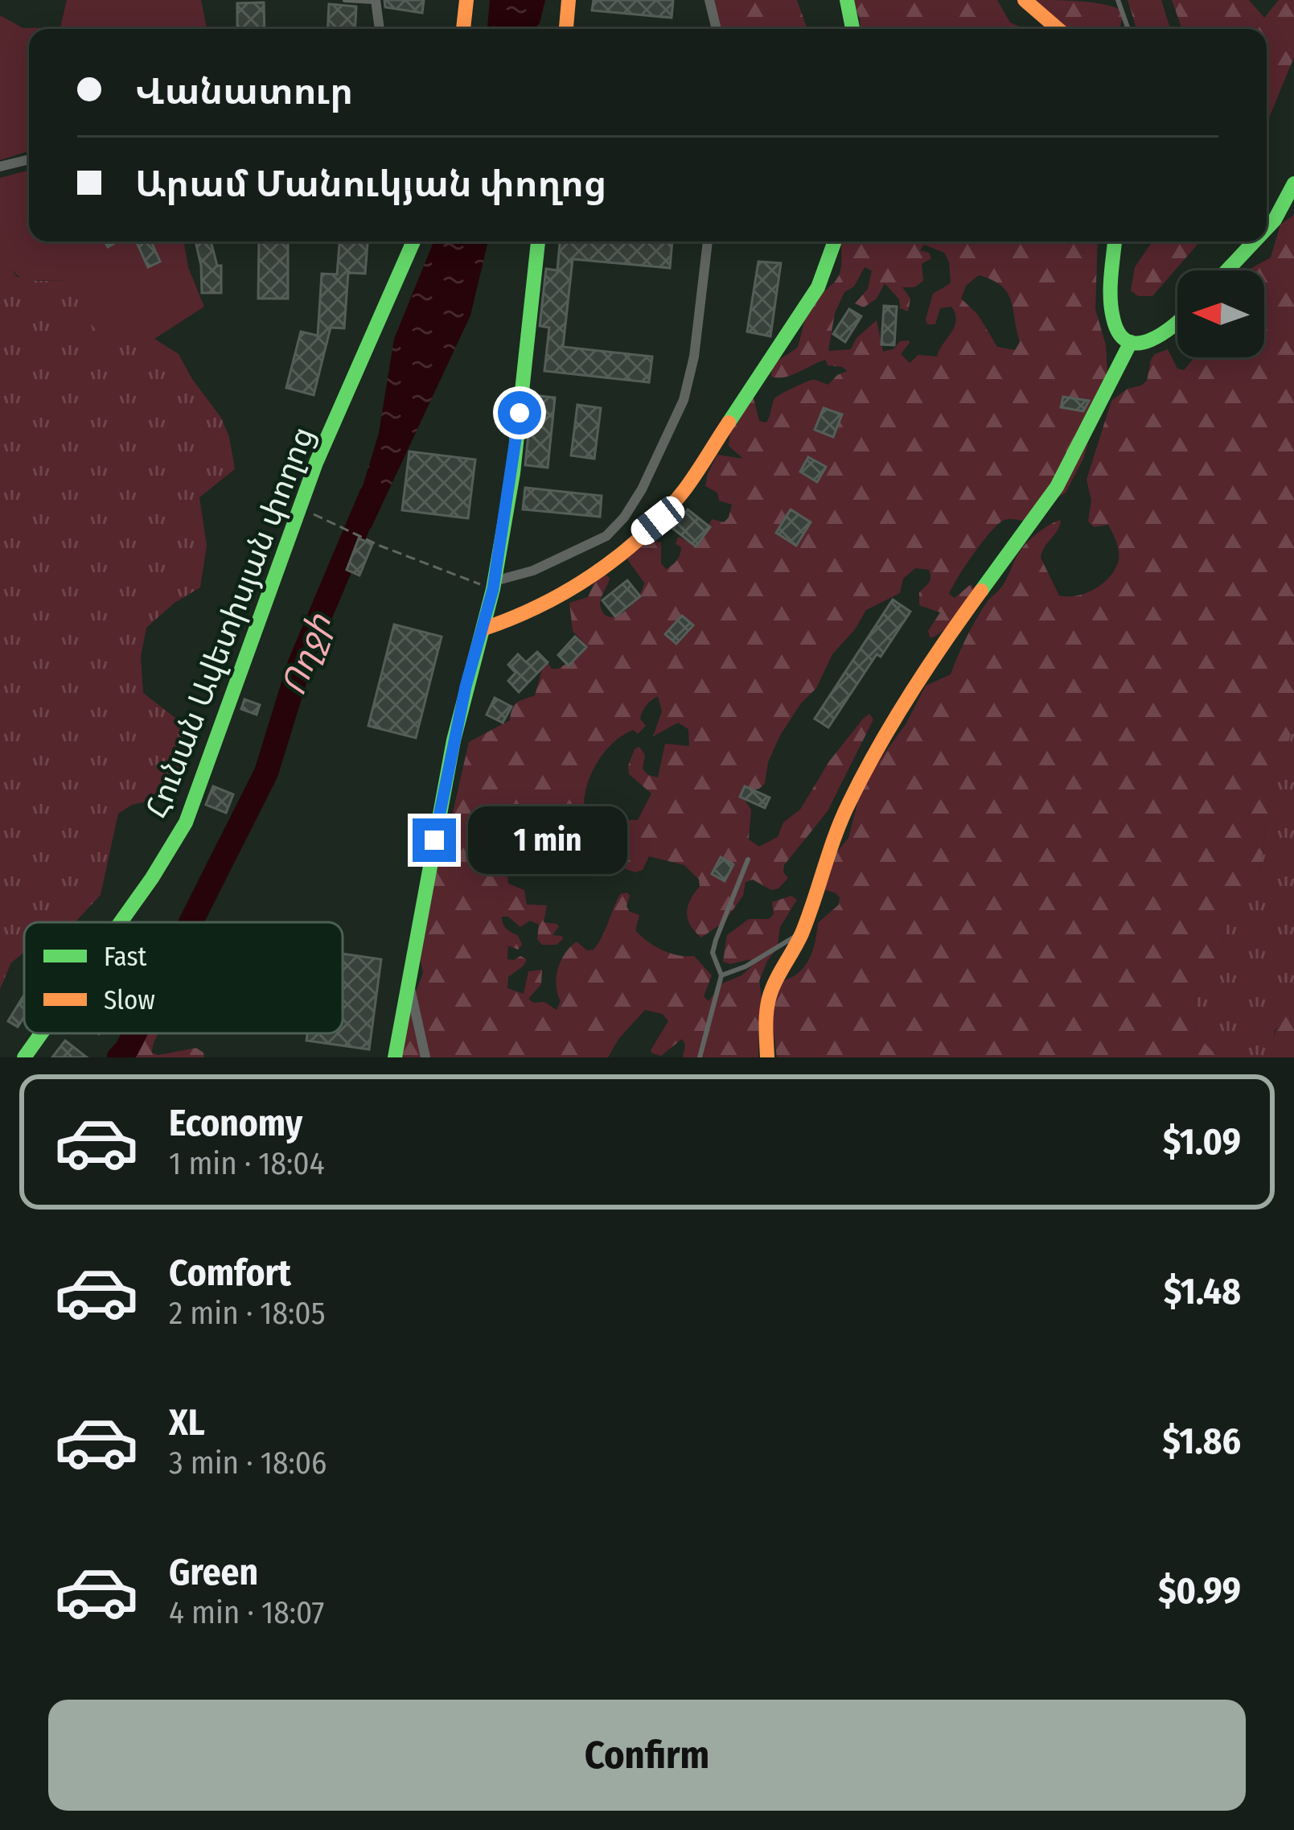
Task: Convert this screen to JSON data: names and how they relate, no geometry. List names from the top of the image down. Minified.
{"streets":{"main road":["Հունան Ավետիսյան փողոց"]},"water":["Ողջի"],"legend":["Fast","Slow"],"north":"left","page":{"banner":["Վանատուր","Արամ Մանուկյան փողոց"],"bubble":"1 min","list":[{"name":"Economy","note":"1 min · 18:04","value":"$1.09"},{"name":"Comfort","note":"2 min · 18:05","value":"$1.48"},{"name":"XL","note":"3 min · 18:06","value":"$1.86"},{"name":"Green","note":"4 min · 18:07","value":"$0.99"}],"buttons":"Confirm"}}
